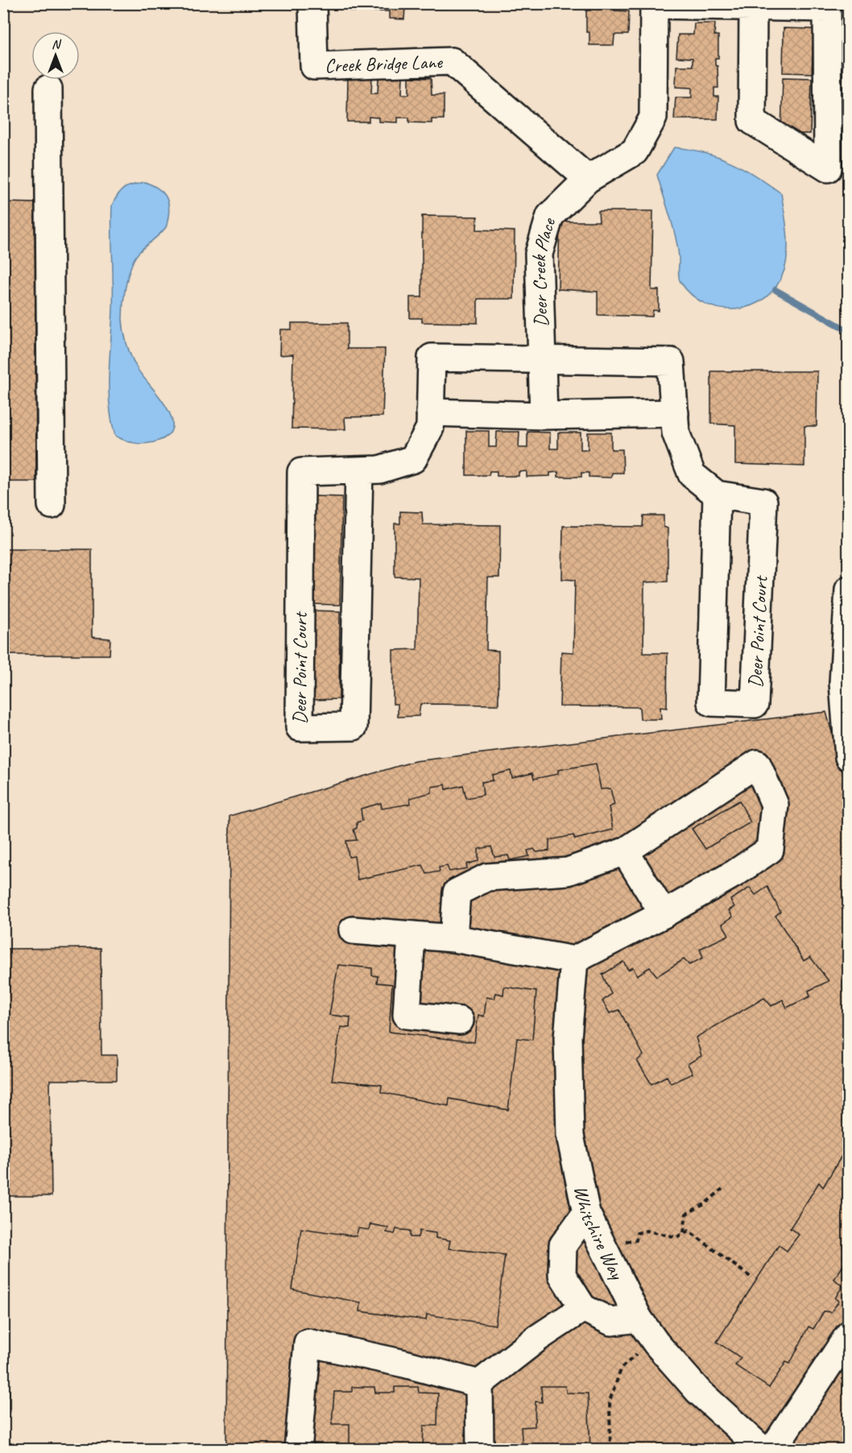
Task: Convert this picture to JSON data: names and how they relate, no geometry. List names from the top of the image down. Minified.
{"streets":{"street":["Creek Bridge Lane","Deer Creek Place","Deer Point Court","Whitshire Way"]},"crossings":[["Creek Bridge Lane","Deer Creek Place"],["Deer Creek Place","Deer Point Court"]],"north":"top"}
